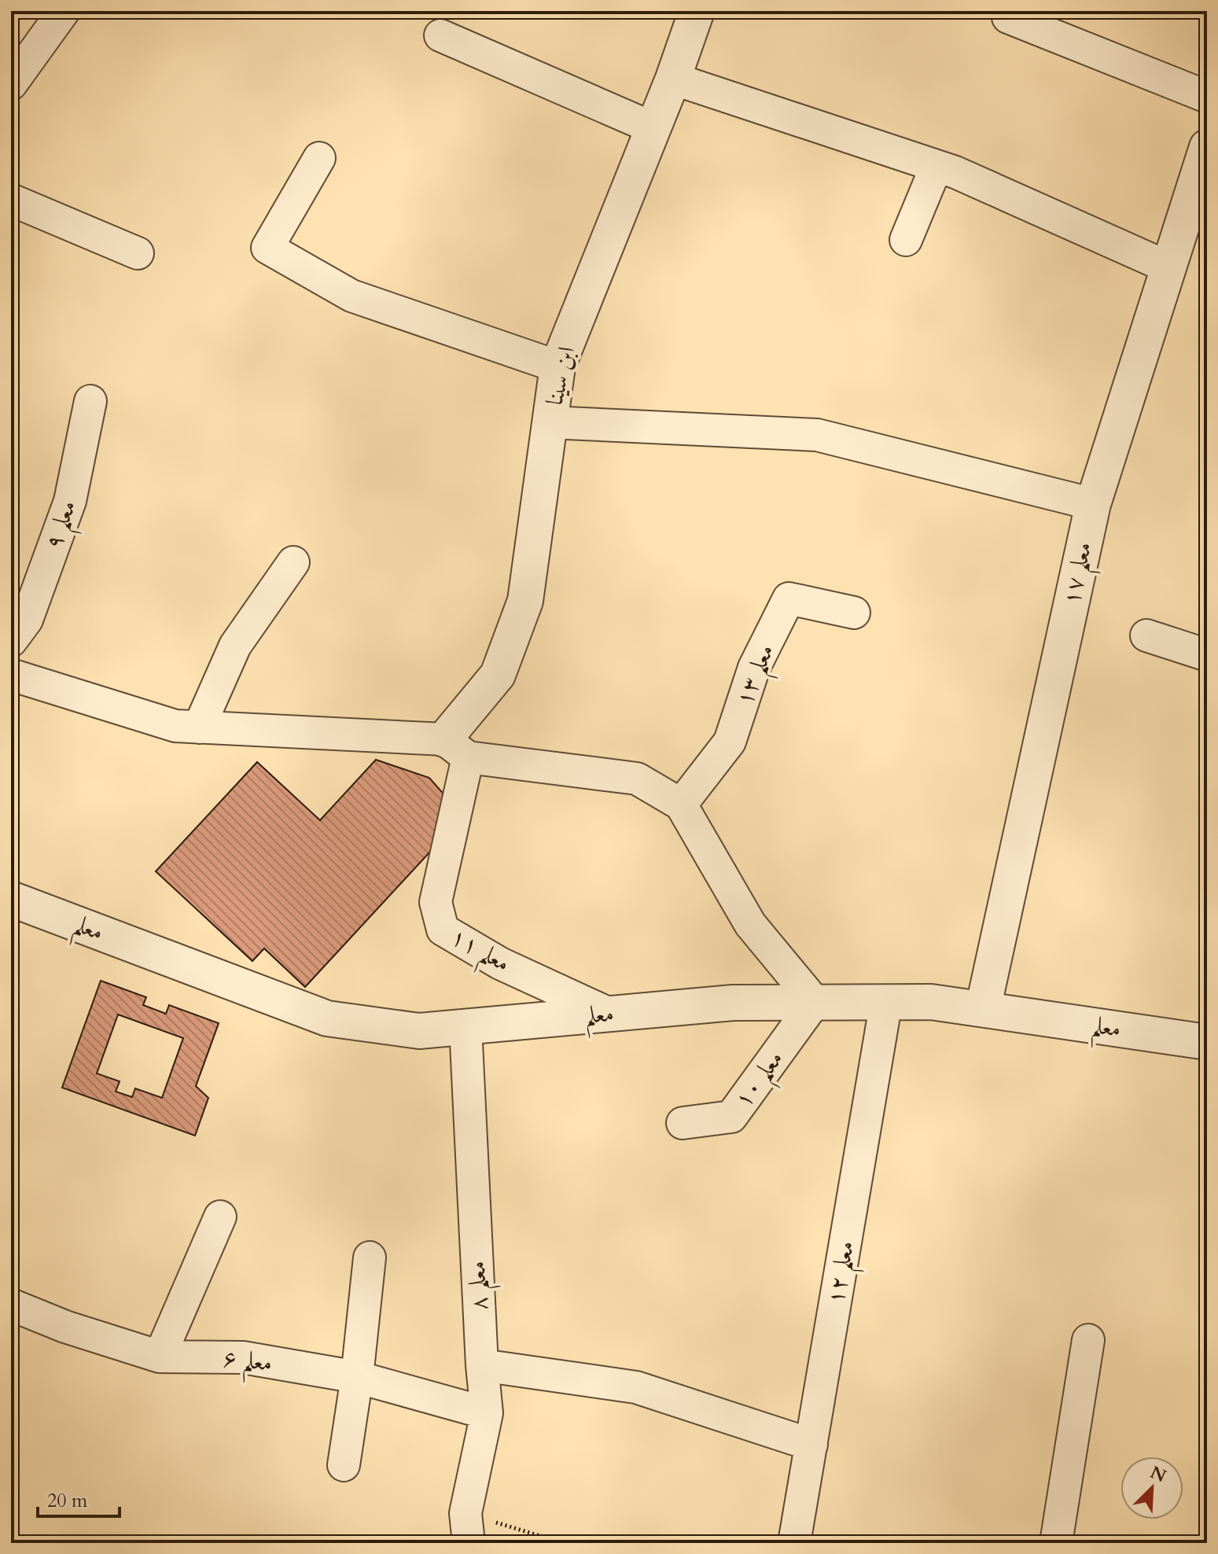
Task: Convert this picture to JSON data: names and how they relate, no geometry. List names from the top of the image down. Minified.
{"streets":{"street":["ابن سینا","معلم ۹","معلم ۱۷","معلم ۱۳","معلم","معلم ۱۱","معلم ۱۰","معلم ۱۲","معلم ۸","معلم ۶"]},"crossings":[["ابن سینا","معلم ۱۱"],["معلم ۱۷","معلم"],["معلم","معلم ۱۱"],["معلم","معلم ۱۰"],["معلم","معلم ۱۲"],["معلم","معلم ۸"],["معلم ۸","معلم ۶"]],"scale_bar":"20 m","north":"top right"}
